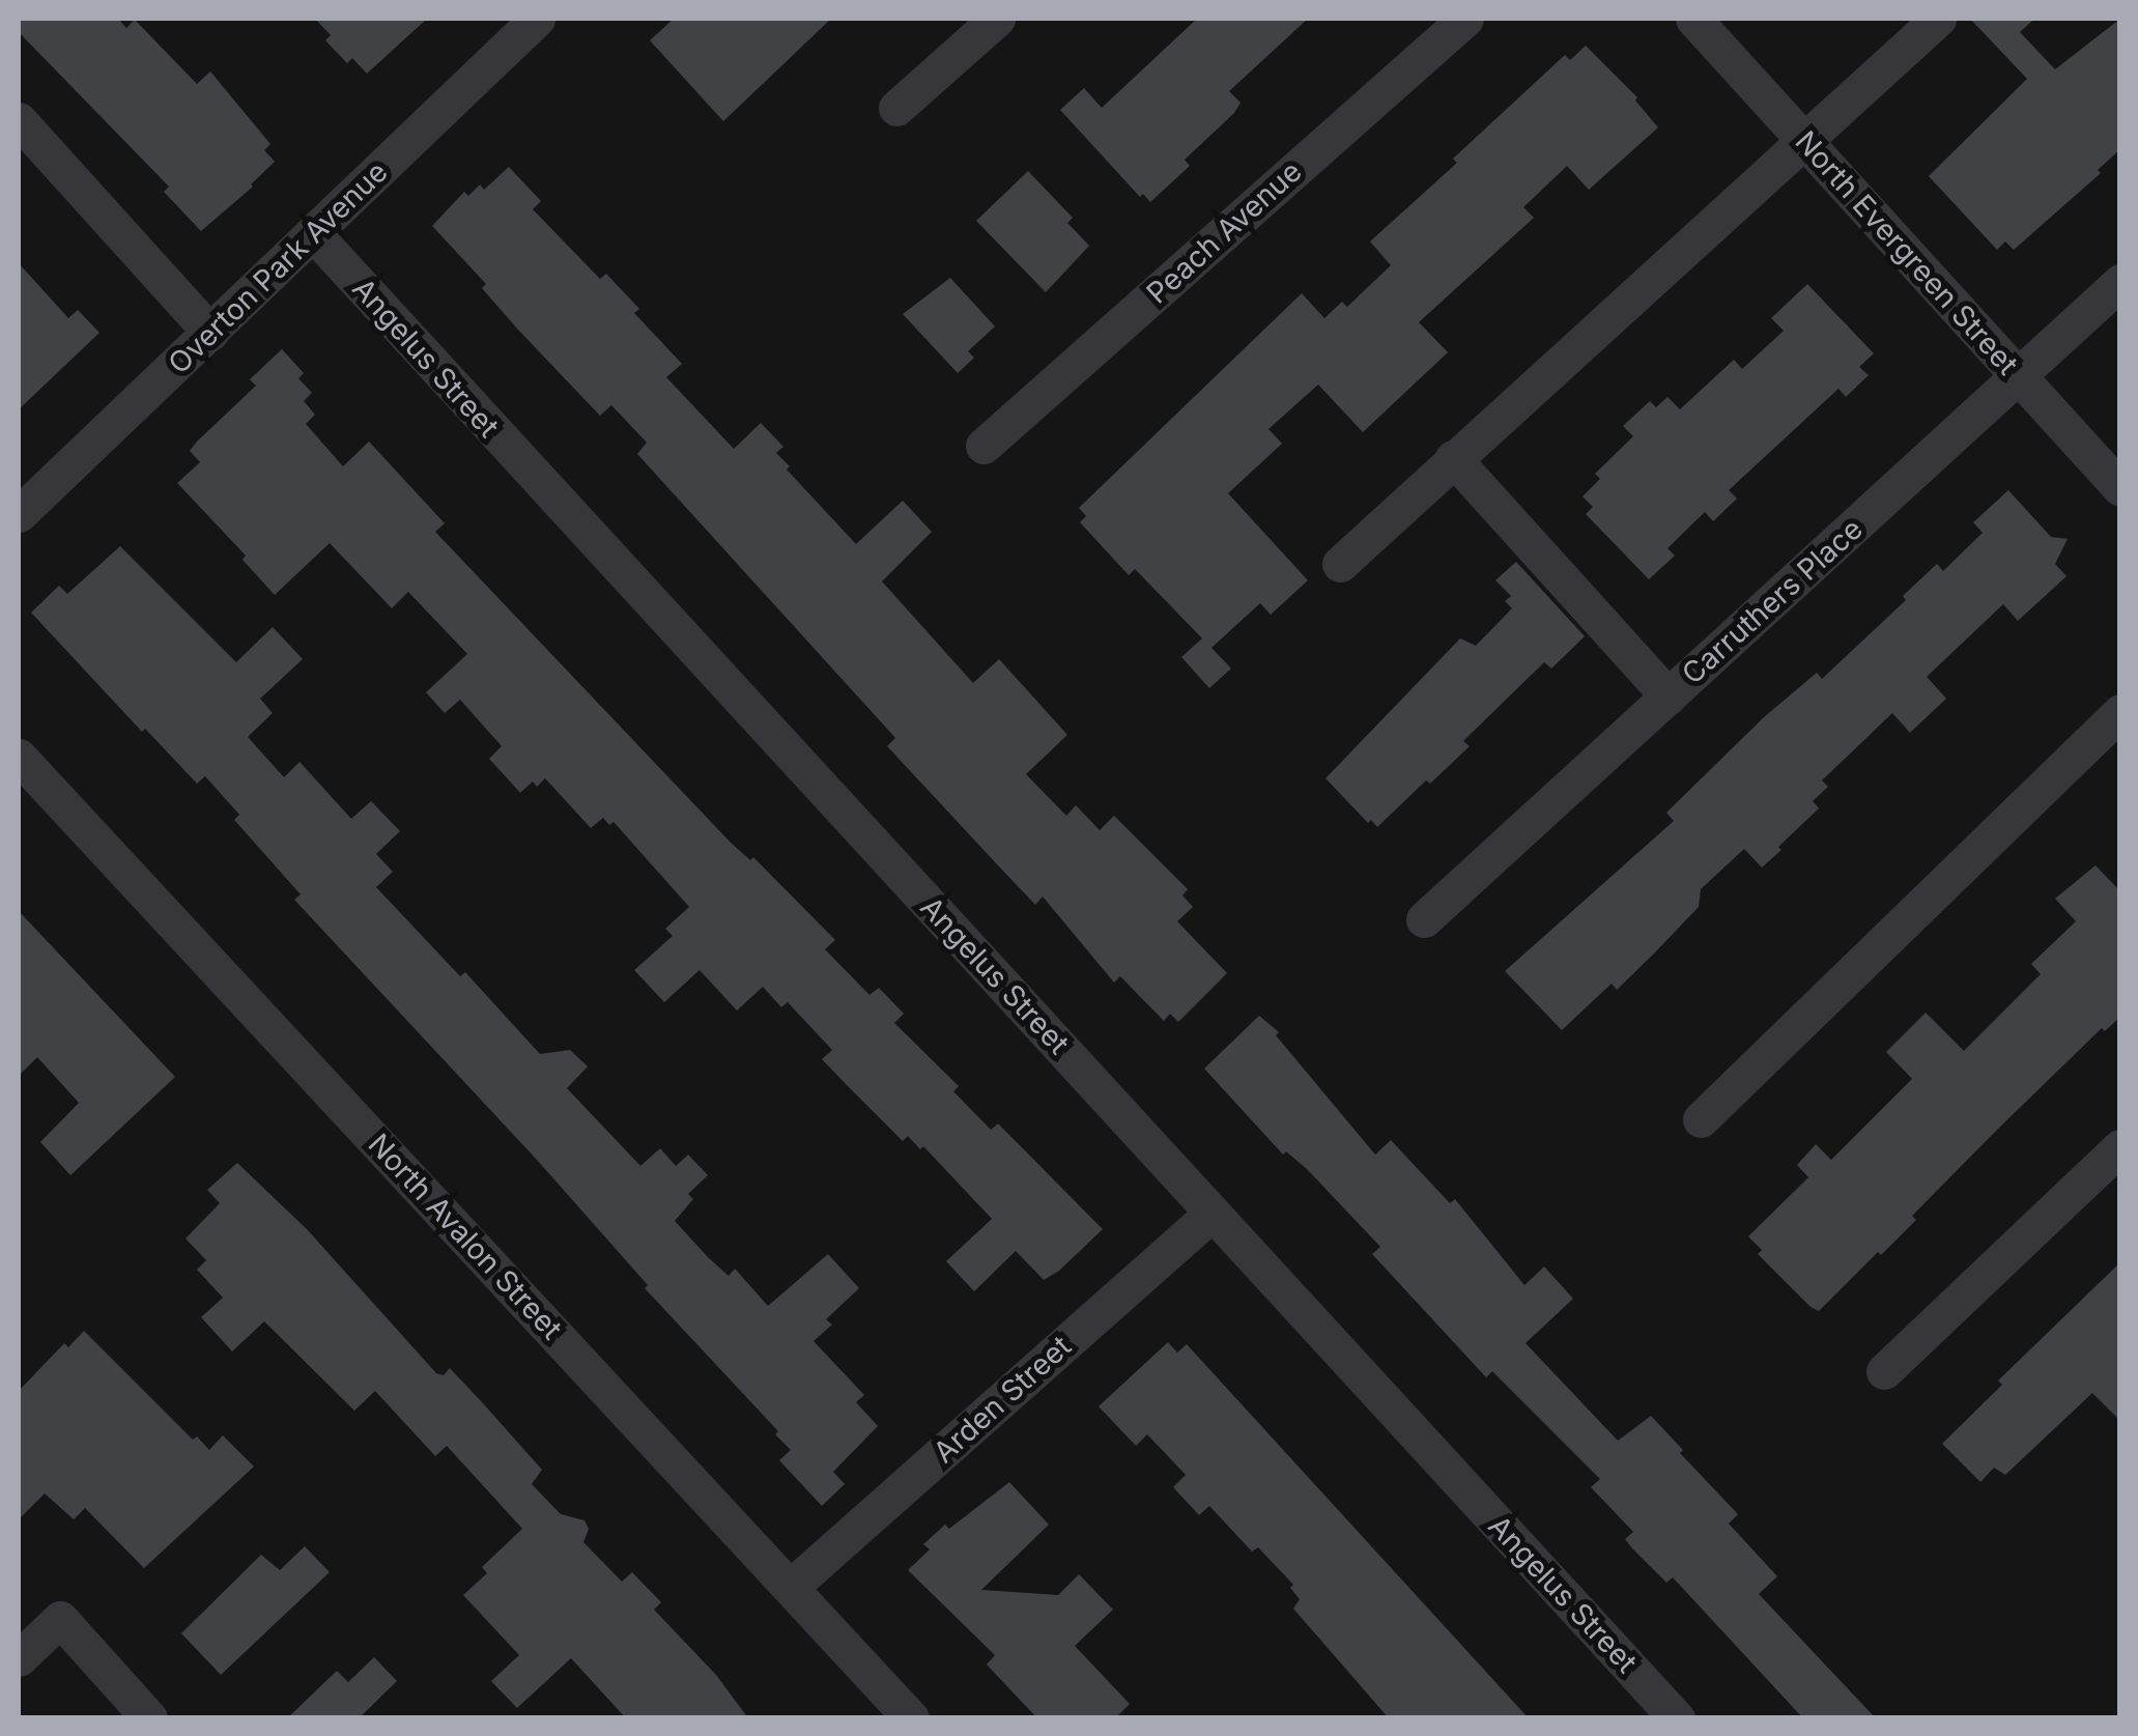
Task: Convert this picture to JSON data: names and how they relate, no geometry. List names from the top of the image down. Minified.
{"streets":{"street":["Peach Avenue","North Evergreen Street","Overton Park Avenue","Angelus Street","Carruthers Place","North Avalon Street","Arden Street"]},"crossings":[["North Evergreen Street","Carruthers Place"],["Overton Park Avenue","Angelus Street"],["Angelus Street","Arden Street"],["North Avalon Street","Arden Street"]]}
